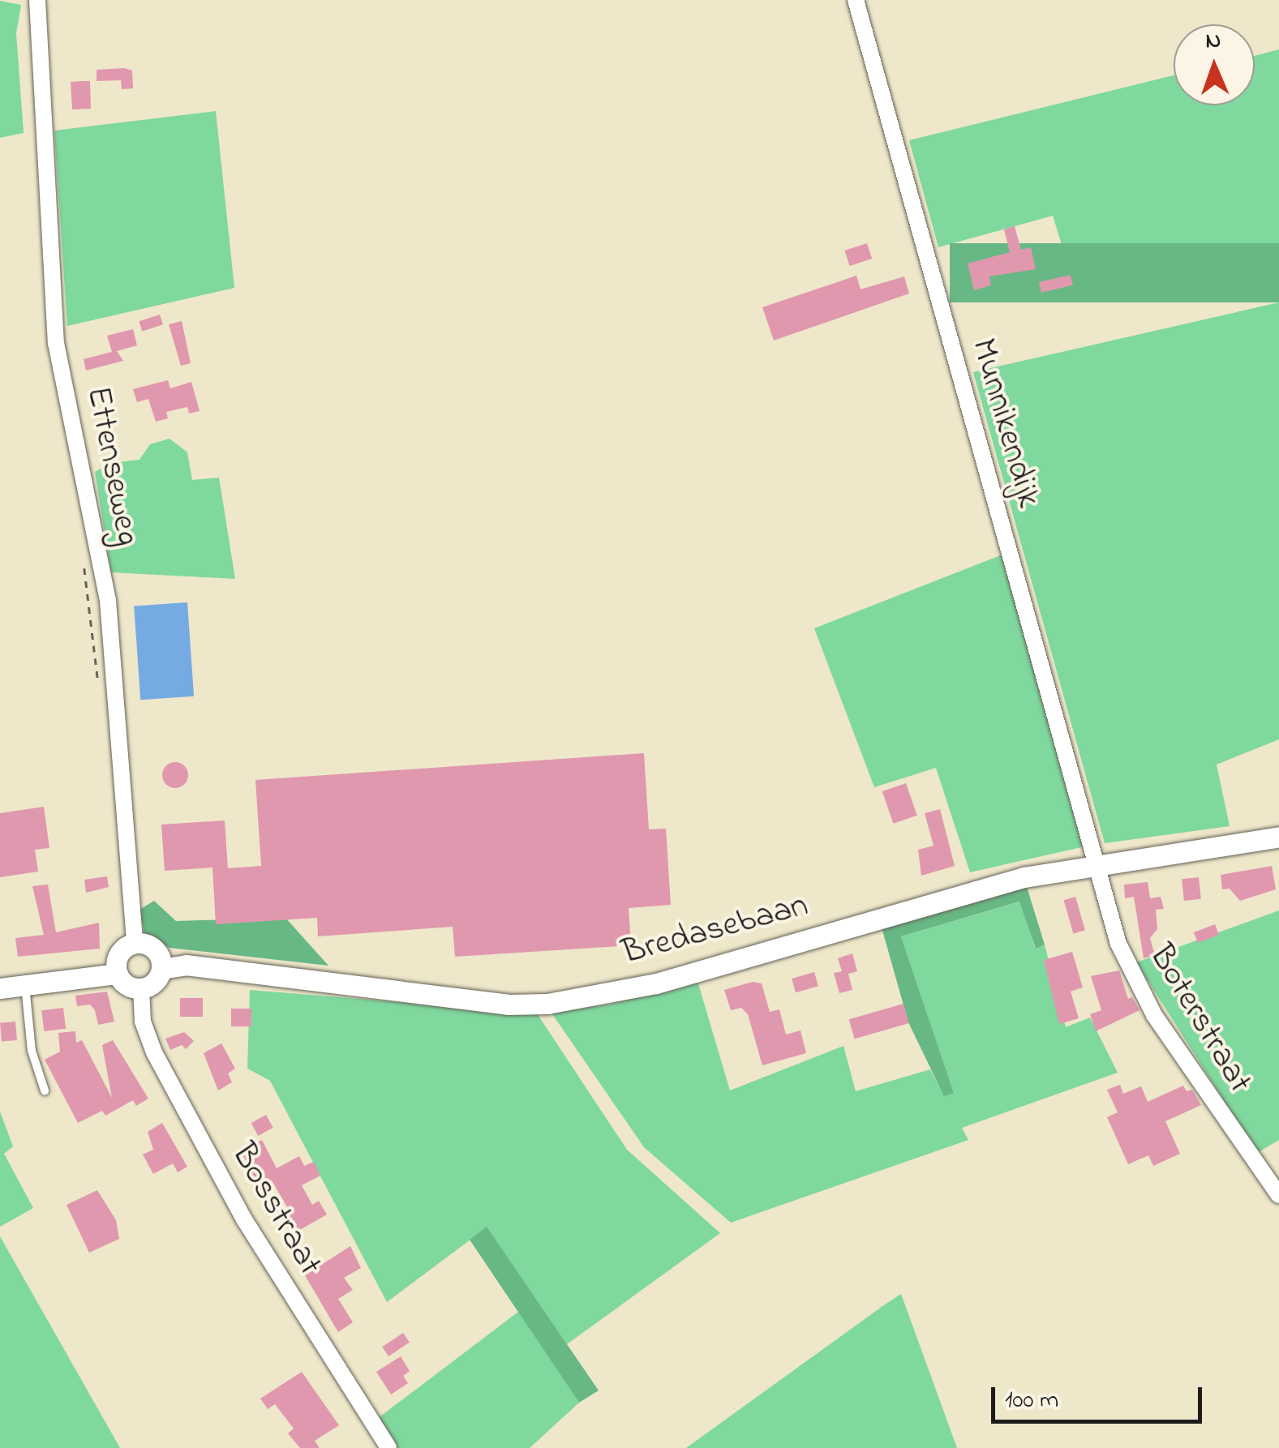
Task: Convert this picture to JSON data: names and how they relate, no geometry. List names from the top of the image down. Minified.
{"streets":{"street":["Munnikendijk","Ettenseweg","Bredasebaan","Boterstraat","Bosstraat"]},"crossings":[["Munnikendijk","Bredasebaan"],["Munnikendijk","Boterstraat"],["Ettenseweg","Bredasebaan"],["Ettenseweg","Bosstraat"],["Bredasebaan","Boterstraat"],["Bredasebaan","Bosstraat"]],"scale_bar":"100 m","north":"top"}
